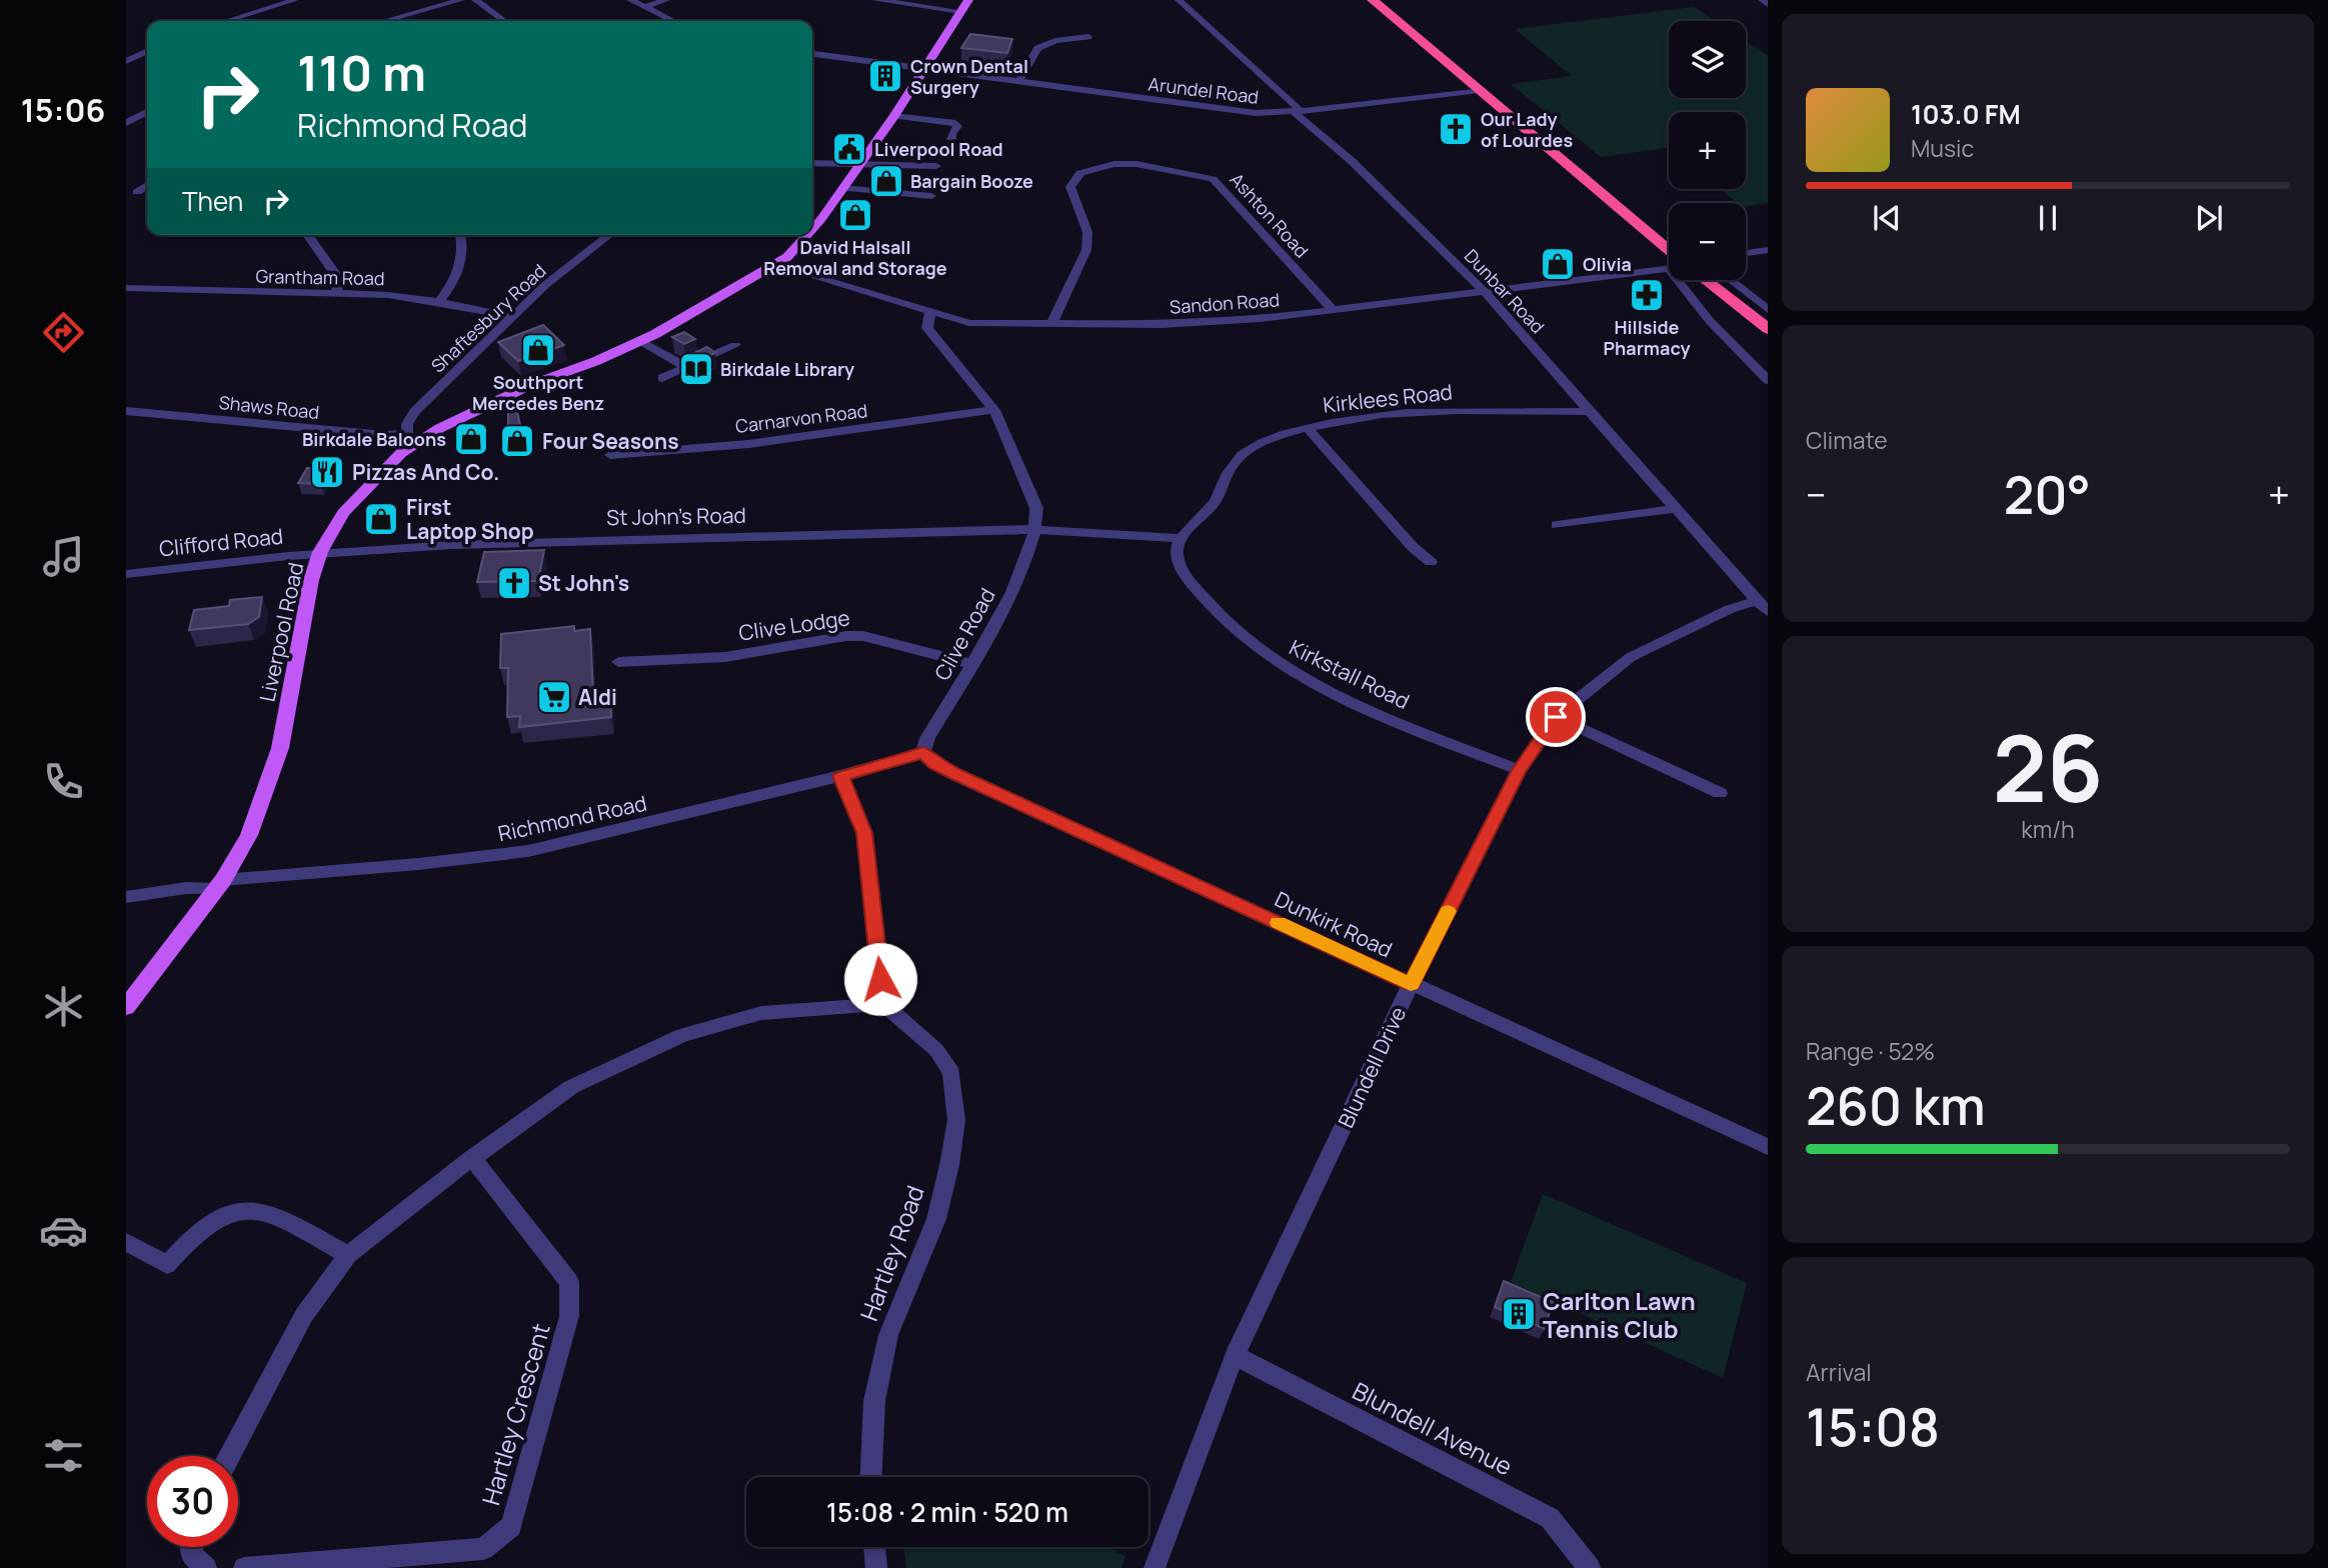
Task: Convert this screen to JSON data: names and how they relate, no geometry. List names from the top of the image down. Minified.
{"streets":{"main road":["Liverpool Road"],"street":["Arundel Road","Ashton Road","Grantham Road","Dunbar Road","Sandon Road","Shaftesbury Road","Kirklees Road","Shaws Road","Carnarvon Road","St John's Road","Clifford Road","Clive Lodge","Clive Road","Kirkstall Road","Richmond Road","Dunkirk Road","Blundell Drive","Hartley Road","Hartley Crescent","Blundell Avenue"]},"crossings":[["Arundel Road","Dunbar Road"],["Arundel Road","Liverpool Road"],["Ashton Road","Sandon Road"],["Grantham Road","Shaftesbury Road"],["Dunbar Road","Sandon Road"],["Dunbar Road","Kirklees Road"],["Dunbar Road","Blundell Drive"],["Sandon Road","Liverpool Road"],["Shaftesbury Road","Shaws Road"],["Shaftesbury Road","Liverpool Road"],["Kirklees Road","Kirkstall Road"],["Shaws Road","Liverpool Road"],["St John's Road","Clifford Road"],["St John's Road","Liverpool Road"],["St John's Road","Clive Road"],["Clifford Road","Liverpool Road"],["Clive Lodge","Clive Road"],["Liverpool Road","Richmond Road"],["Clive Road","Richmond Road"],["Clive Road","Dunkirk Road"],["Kirkstall Road","Blundell Drive"],["Richmond Road","Dunkirk Road"],["Dunkirk Road","Blundell Drive"],["Blundell Drive","Blundell Avenue"]],"places":{"building":["Crown Dental Surgery","Carlton Lawn Tennis Club"],"church":["Our Lady of Lourdes","St John's"],"public building":["Liverpool Road"],"shop":["Bargain Booze","David Halsall Removal and Storage","Olivia","Southport Mercedes Benz","Birkdale Baloons","Four Seasons","First Laptop Shop"],"pharmacy":["Hillside Pharmacy"],"library":["Birkdale Library"],"restaurant":["Pizzas And Co."],"supermarket":["Aldi"]},"page":{"tabs":"15:06","map_buttons":["+","−"],"turn":["110 m","Richmond Road"],"song":["103.0 FM","Music"],"then":"Then","tile":["Climate",["26","km/h"],["Range · 52%","260 km"],["Arrival","15:08"]],"heat":["−","20°","+"],"limit":"30","trip":"15:08 · 2 min · 520 m"}}
